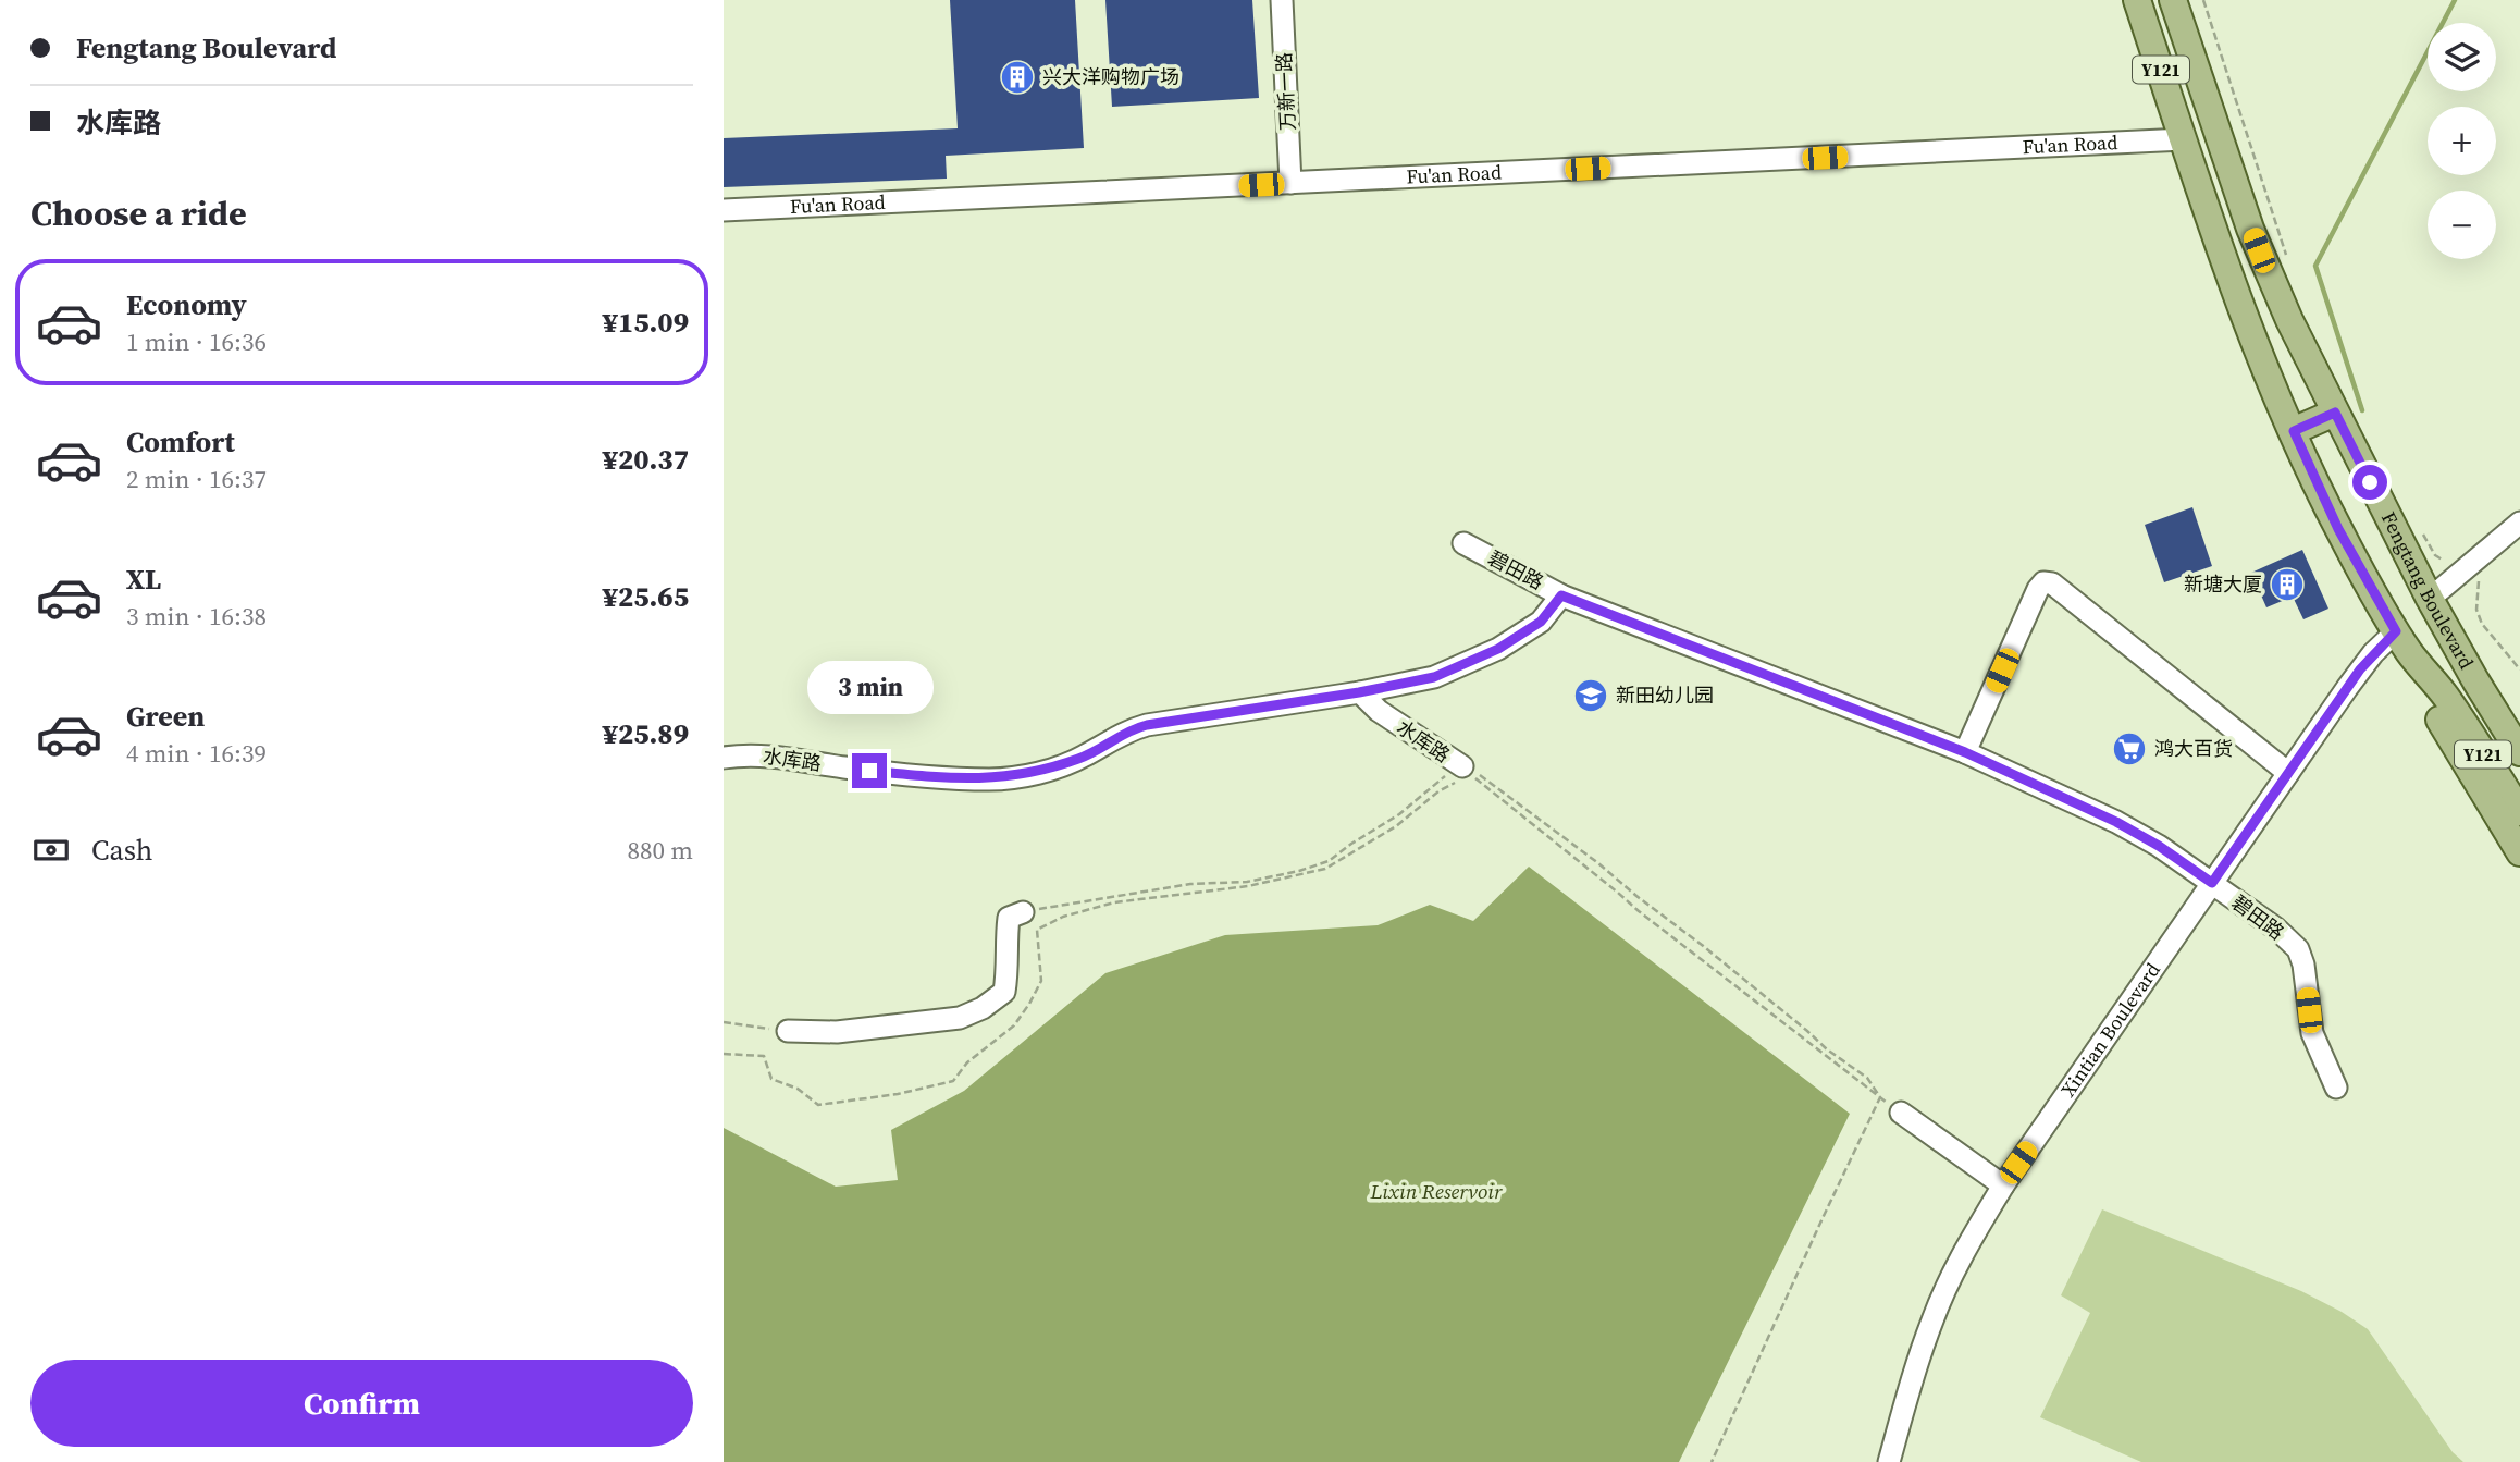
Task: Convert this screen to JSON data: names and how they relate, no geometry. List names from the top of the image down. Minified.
{"streets":{"main road":["Y121","Fengtang Boulevard"],"street":["万新一路","Fu'an Road","碧田路","水库路","Xintian Boulevard"]},"crossings":[["万新一路","Fu'an Road"],["Fu'an Road","Fengtang Boulevard"],["碧田路","Xintian Boulevard"],["Fengtang Boulevard","Xintian Boulevard"]],"water":["Lixin Reservoir"],"places":{"building":["兴大洋购物广场","新塘大厦"],"school or university":["新田幼儿园"],"supermarket":["鸿大百货"]},"page":{"banner":["Fengtang Boulevard","水库路"],"map_buttons":["+","−"],"heading":"Choose a ride","list":[{"name":"Economy","note":"1 min · 16:36","value":"¥15.09"},{"name":"Comfort","note":"2 min · 16:37","value":"¥20.37"},{"name":"XL","note":"3 min · 16:38","value":"¥25.65"},{"name":"Green","note":"4 min · 16:39","value":"¥25.89"}],"bubble":"3 min","pay":["Cash","880 m"],"buttons":"Confirm"}}
